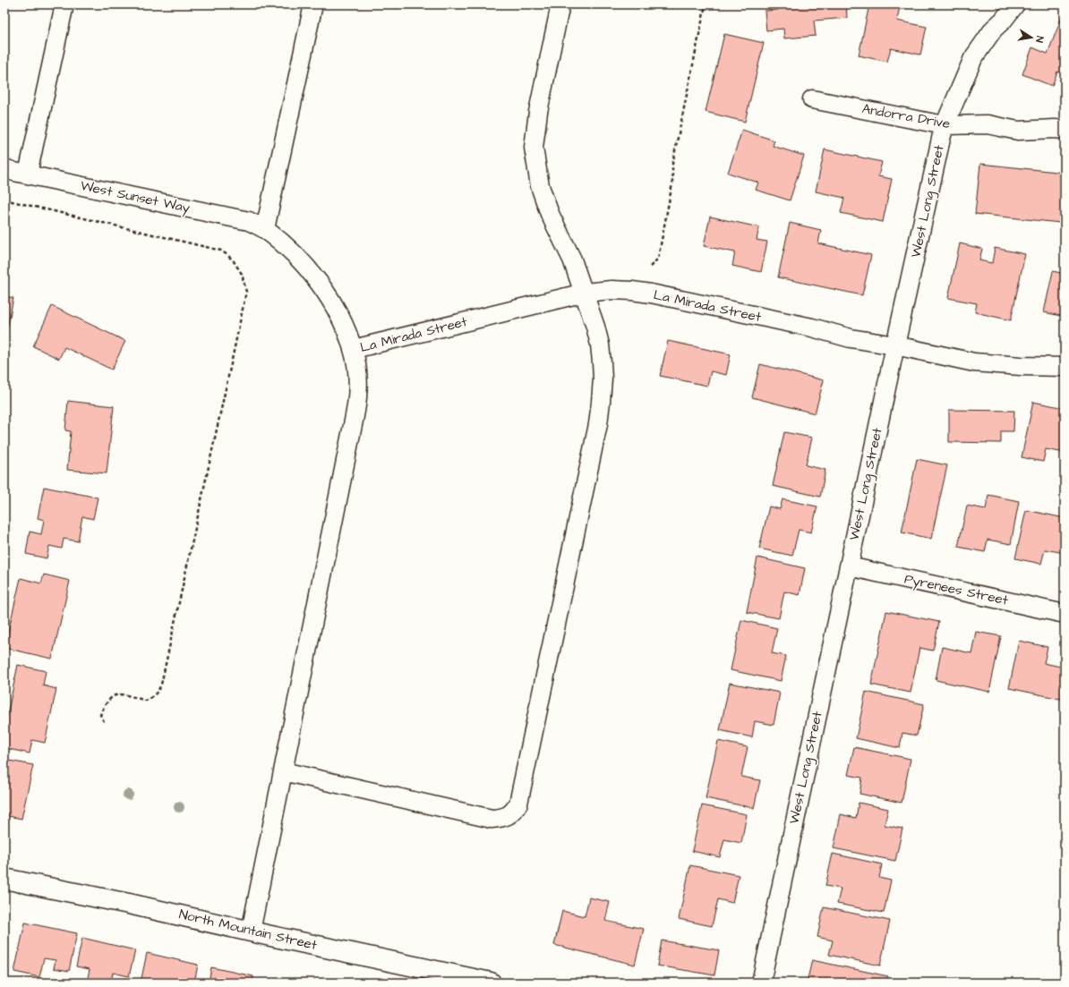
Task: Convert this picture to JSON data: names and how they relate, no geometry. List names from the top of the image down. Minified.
{"streets":{"street":["Andorra Drive","West Sunset Way","West Long Street","La Mirada Street","Pyrenees Street","North Mountain Street"]},"crossings":[["Andorra Drive","West Long Street"],["West Sunset Way","La Mirada Street"],["West Sunset Way","North Mountain Street"],["West Long Street","La Mirada Street"],["West Long Street","Pyrenees Street"]],"north":"right"}
